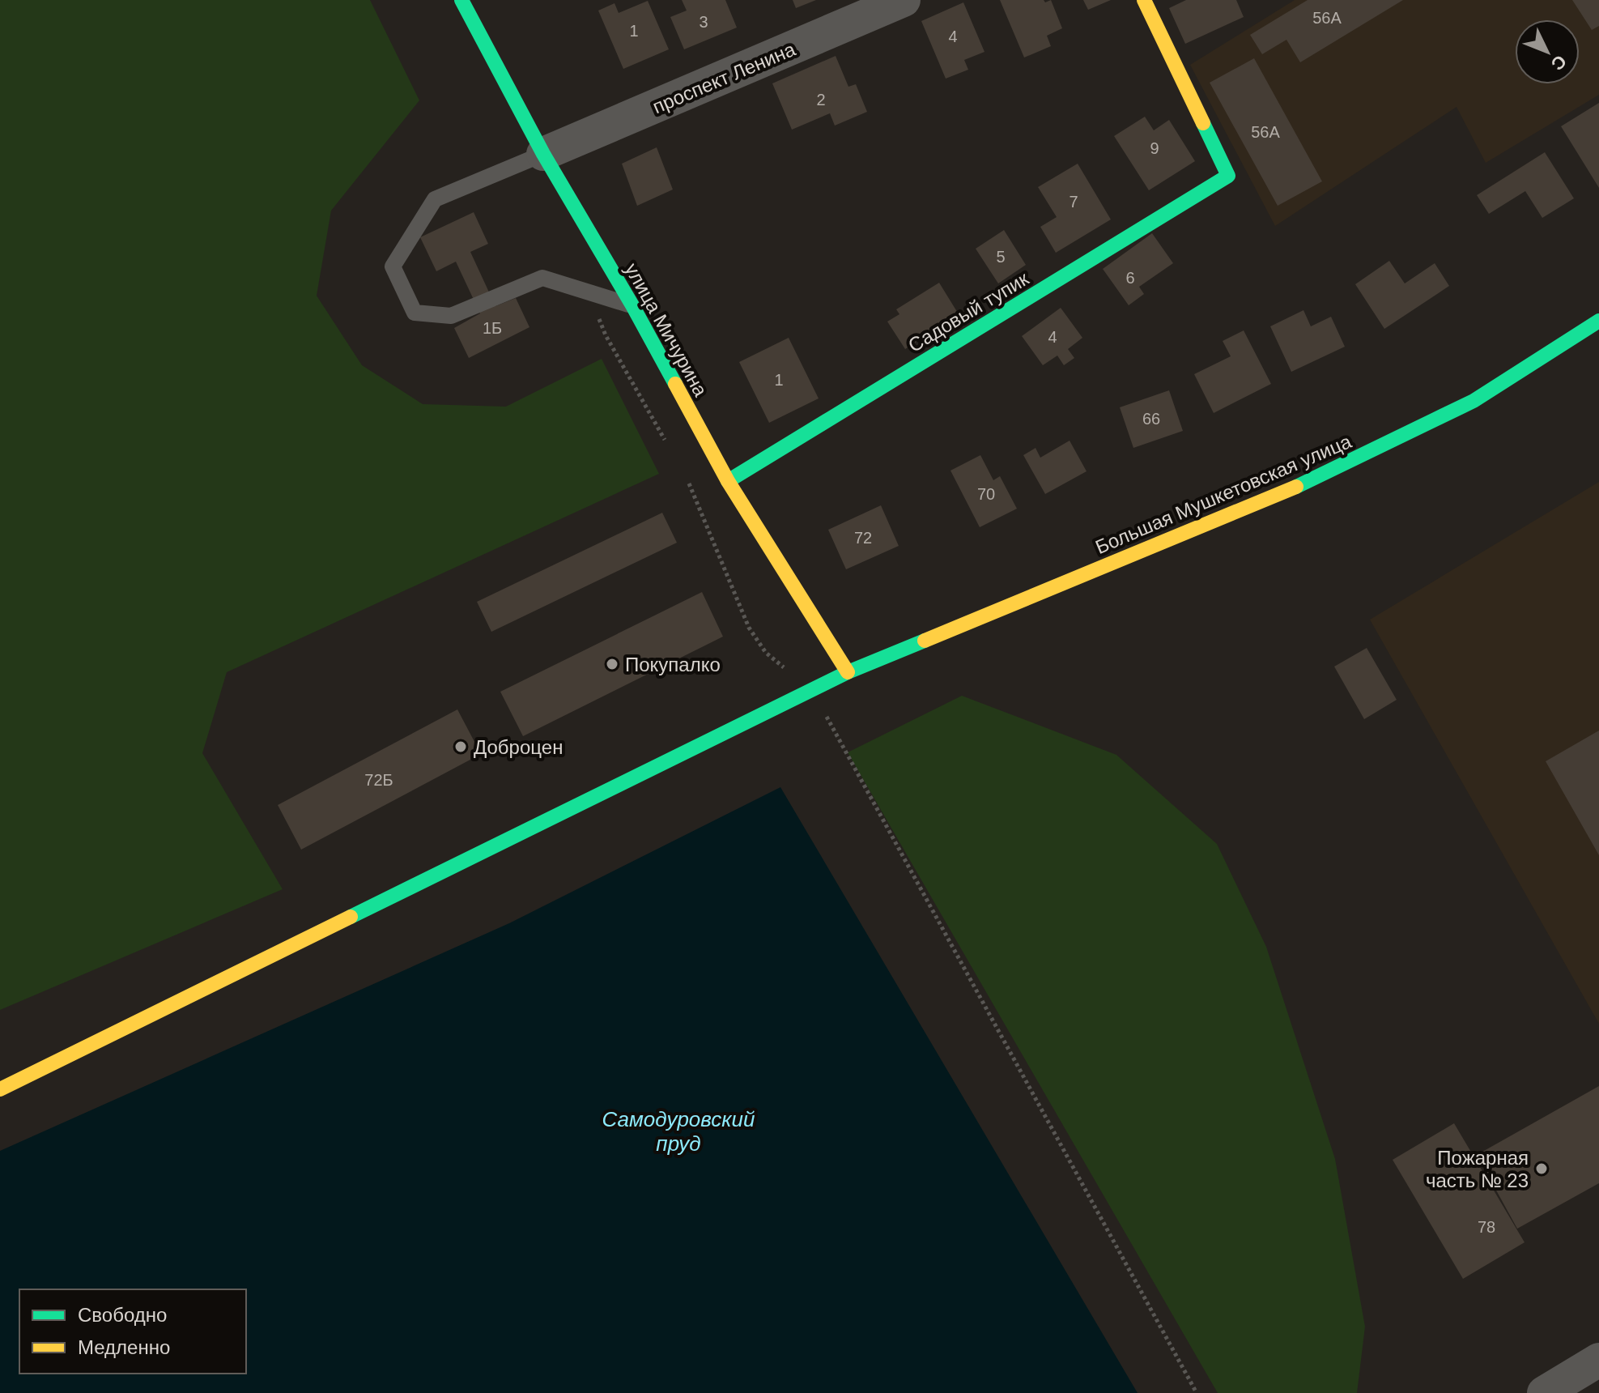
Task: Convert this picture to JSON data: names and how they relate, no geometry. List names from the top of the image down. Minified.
{"streets":{"main road":["Садовый тупик","улица Мичурина","Большая Мушкетовская улица"],"street":["проспект Ленина"]},"crossings":[["проспект Ленина","улица Мичурина"],["Садовый тупик","улица Мичурина"],["улица Мичурина","Большая Мушкетовская улица"]],"water":["Самодуровский пруд"],"places":["Покупалко","Доброцен","Пожарная часть № 23"],"house_numbers":["56А","3","1","4","2","56А","9","7","5","6","1Б","4","1","66","70","72","72Б","78"],"legend":["Свободно","Медленно"],"north":"bottom right"}
